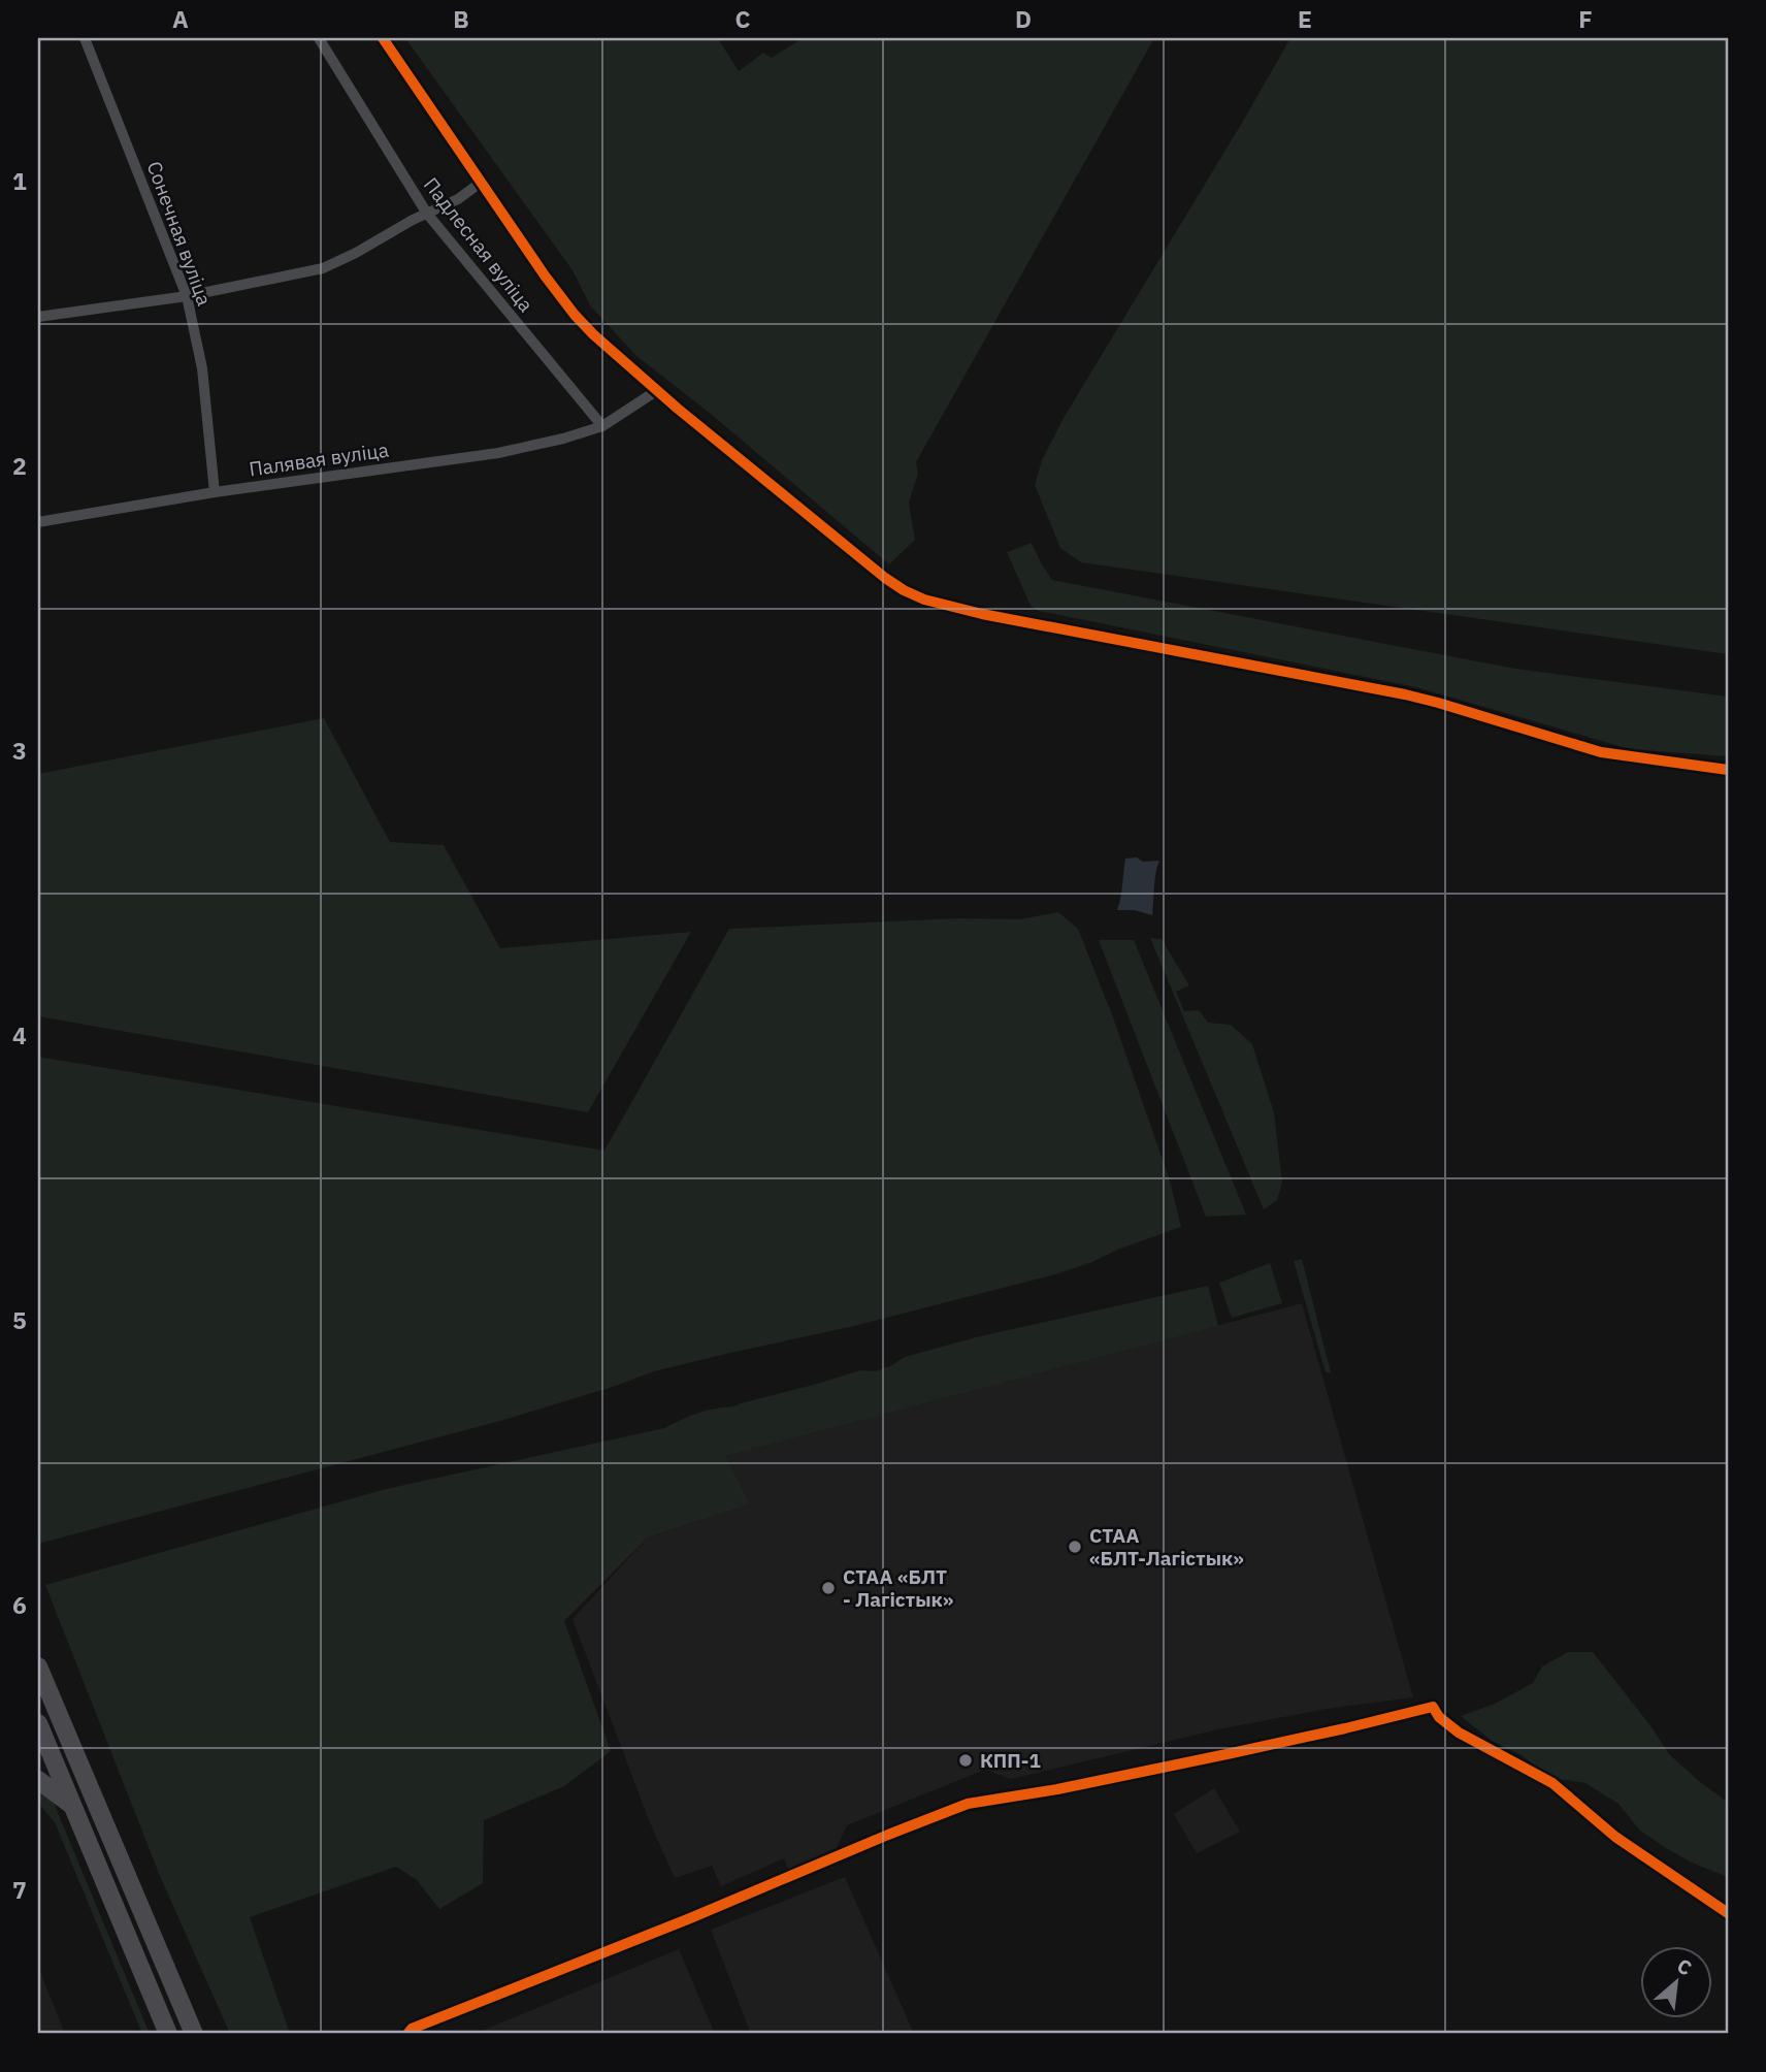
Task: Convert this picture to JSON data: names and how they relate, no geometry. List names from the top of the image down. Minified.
{"streets":{"street":["Сонечная вуліца","Падлесная вуліца","Палявая вуліца"]},"crossings":[["Сонечная вуліца","Палявая вуліца"],["Падлесная вуліца","Палявая вуліца"]],"places":["СТАА «БЛТ-Лагістык»","СТАА «БЛТ - Лагістык»","КПП-1"],"north":"top right","grid":{"columns":["A","B","C","D","E","F"],"rows":["1","2","3","4","5","6","7"]}}
